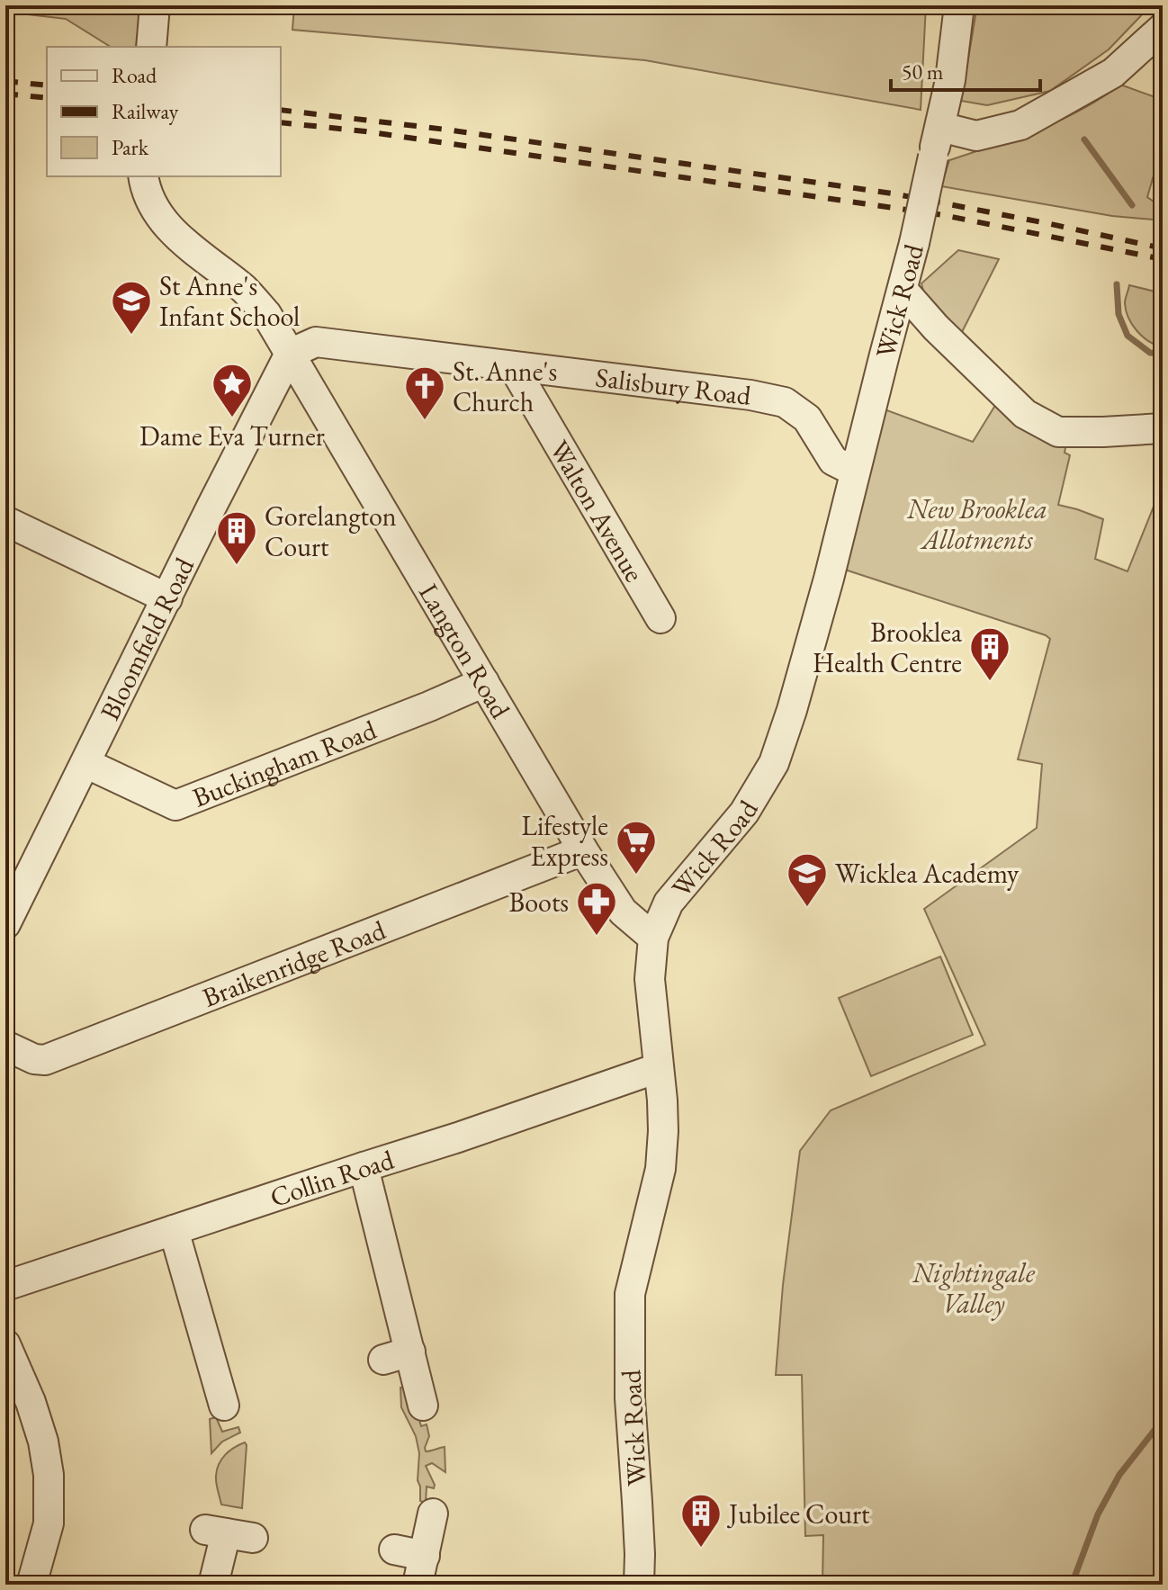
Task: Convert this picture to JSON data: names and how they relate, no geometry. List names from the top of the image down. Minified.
{"streets":{"street":["Wick Road","Salisbury Road","Walton Avenue","Bloomfield Road","Langton Road","Buckingham Road","Braikenridge Road","Collin Road"]},"crossings":[["Wick Road","Salisbury Road"],["Wick Road","Langton Road"],["Wick Road","Collin Road"],["Salisbury Road","Walton Avenue"],["Salisbury Road","Bloomfield Road"],["Salisbury Road","Langton Road"],["Bloomfield Road","Langton Road"],["Bloomfield Road","Buckingham Road"],["Langton Road","Buckingham Road"],["Langton Road","Braikenridge Road"]],"parks":["New Brooklea Allotments","Nightingale Valley"],"places":{"school or university":["St Anne's Infant School","Wicklea Academy"],"place":["Dame Eva Turner"],"church":["St. Anne's Church"],"building":["Gorelangton Court","Brooklea Health Centre","Jubilee Court"],"supermarket":["Lifestyle Express"],"pharmacy":["Boots"]},"legend":["Road","Railway","Park"],"scale_bar":"50 m"}
